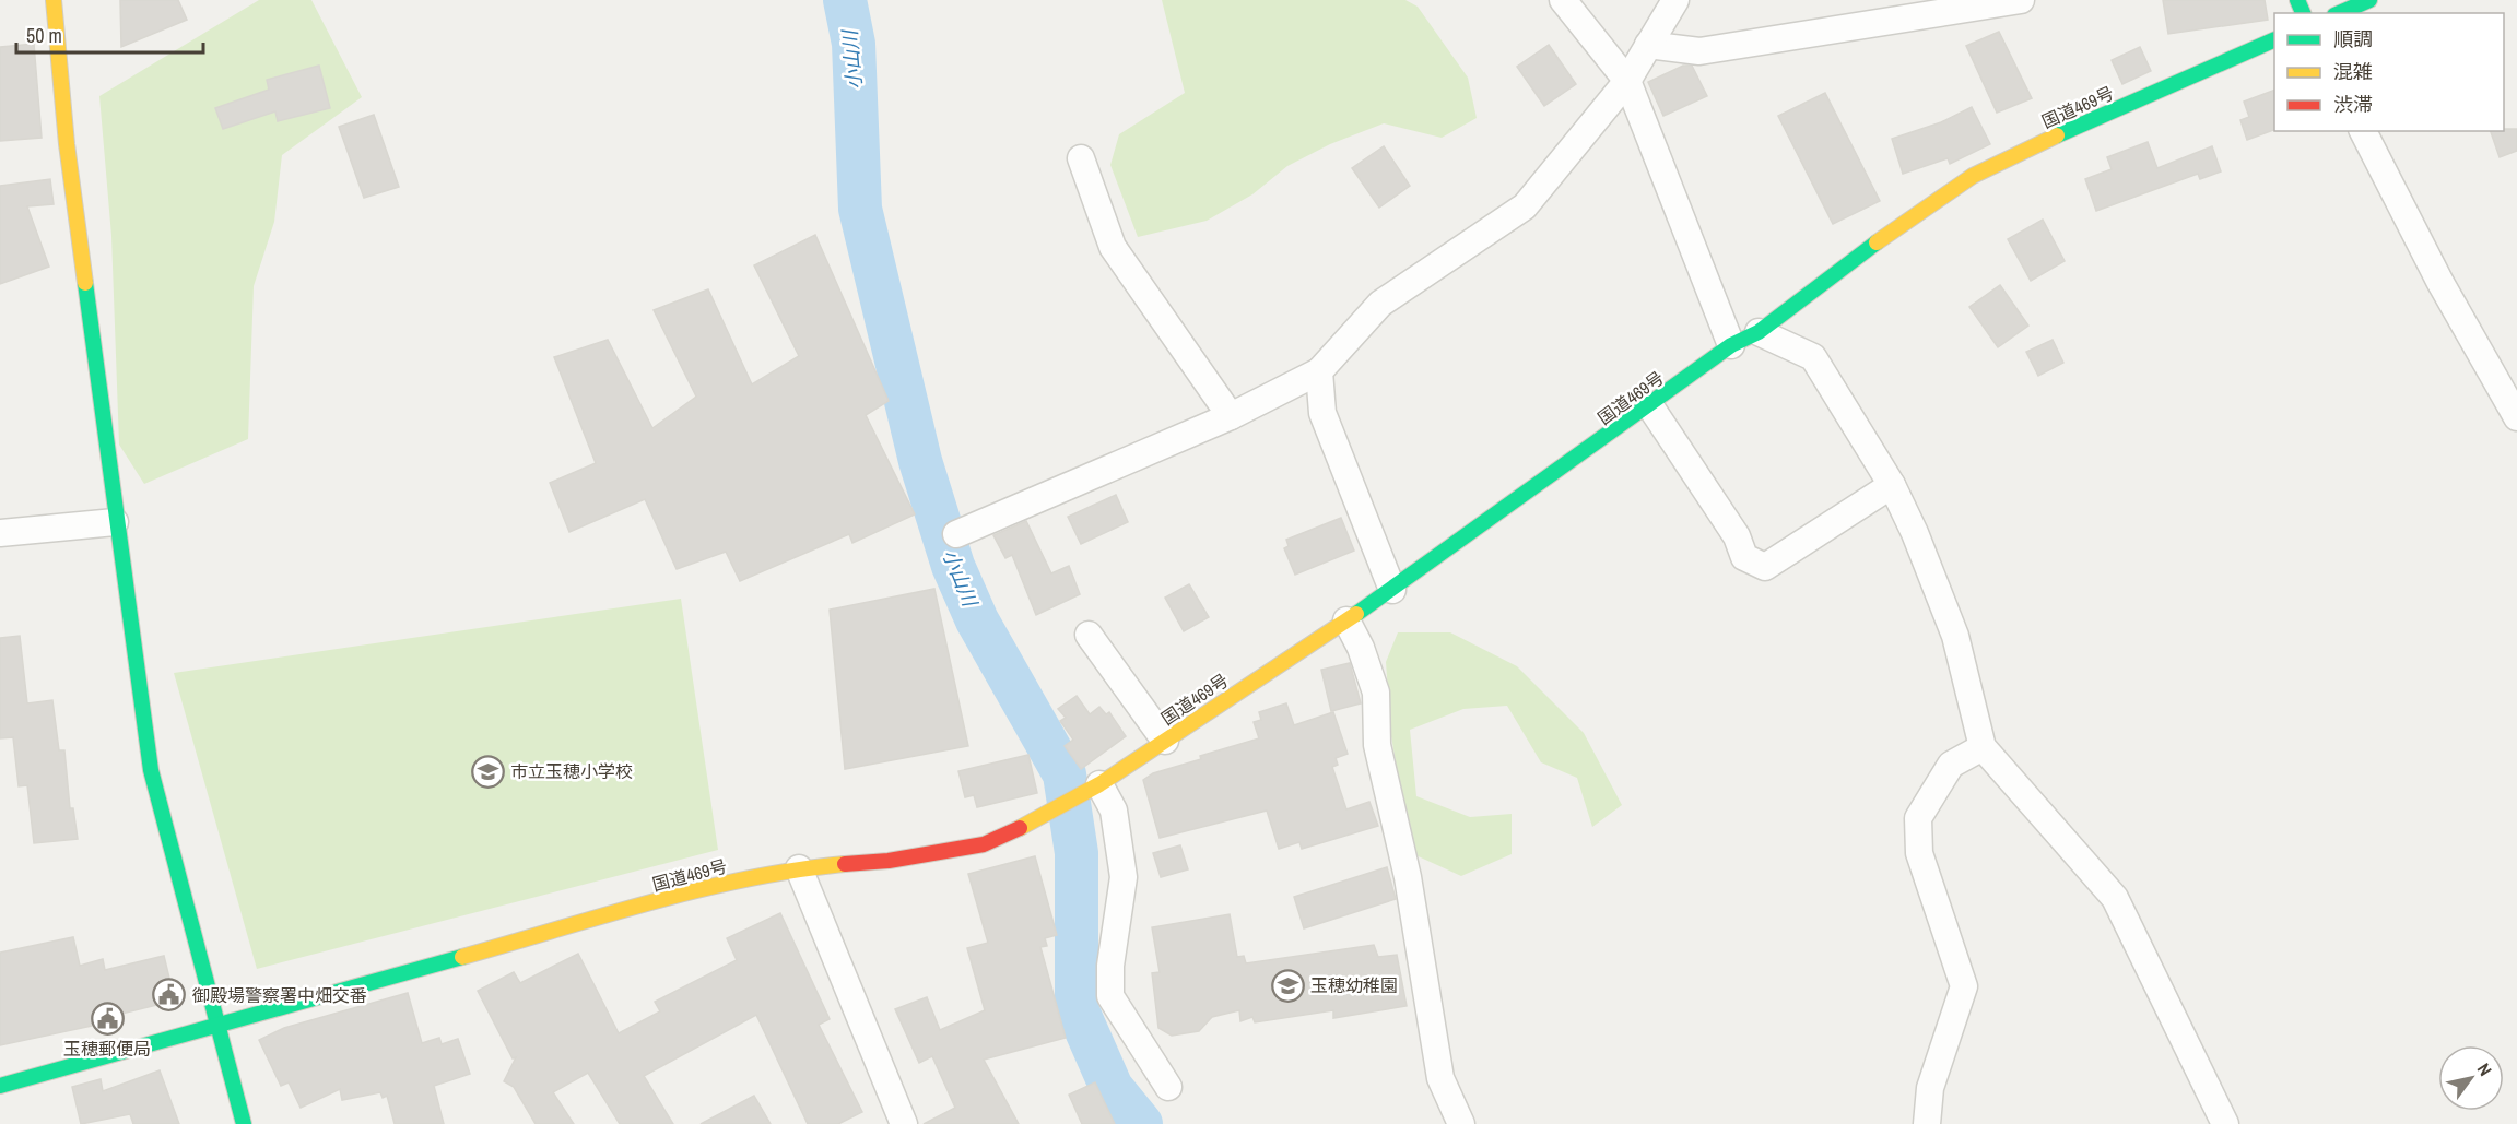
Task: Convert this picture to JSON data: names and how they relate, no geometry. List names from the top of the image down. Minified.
{"streets":{"main road":["国道469号"]},"water":["小山川"],"places":{"school or university":["市立玉穂小学校","玉穂幼稚園"],"public building":["御殿場警察署中畑交番","玉穂郵便局"]},"legend":["順調","混雑","渋滞"],"scale_bar":"50 m","north":"top right"}
